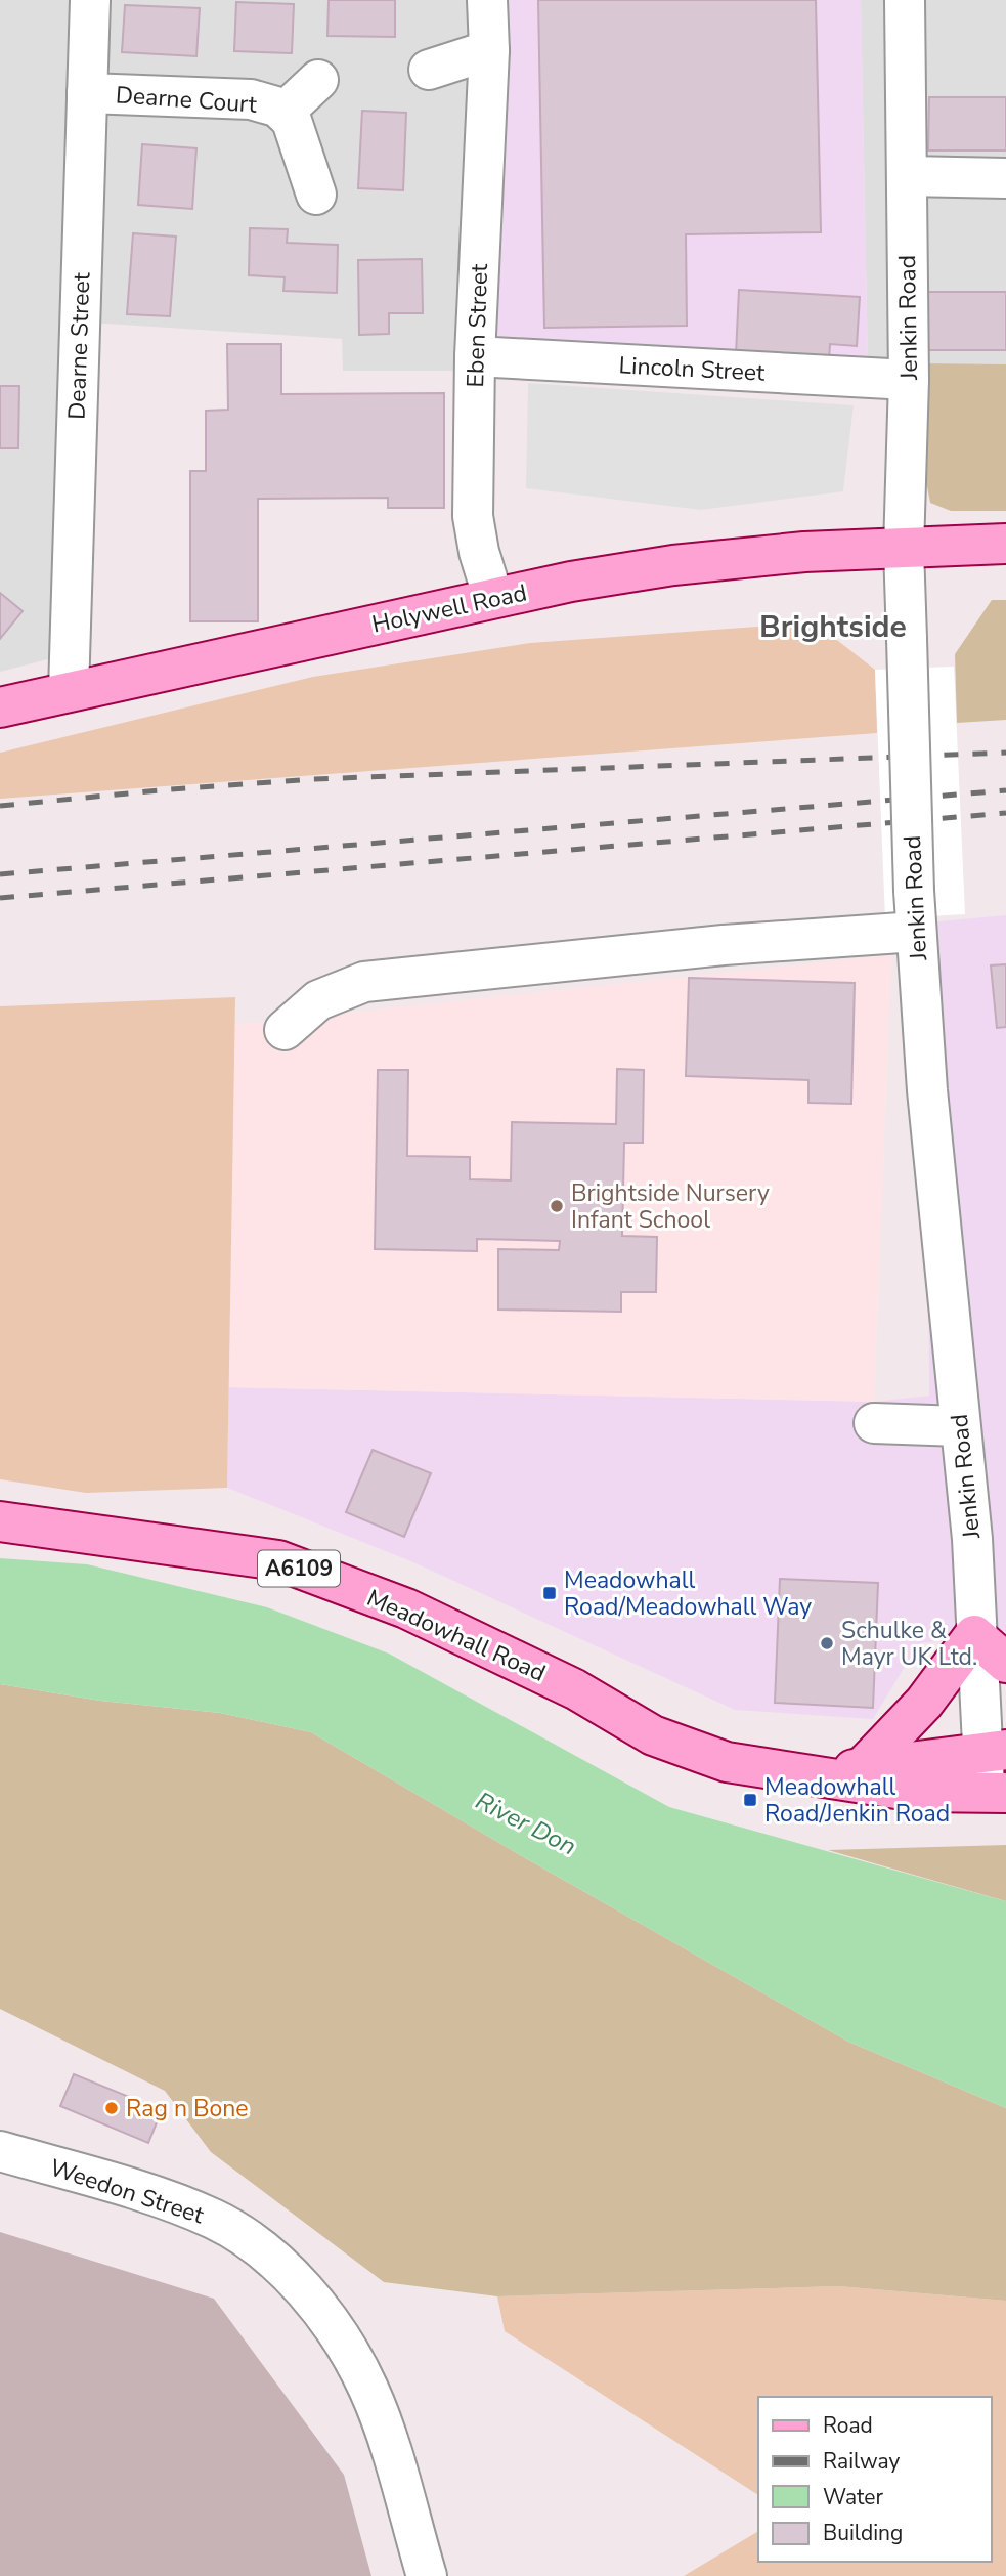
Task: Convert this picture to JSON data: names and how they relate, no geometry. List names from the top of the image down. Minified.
{"streets":{"main road":["Holywell Road","A6109","Meadowhall Road"],"street":["Dearne Court","Jenkin Road","Eben Street","Dearne Street","Lincoln Street","Weedon Street"]},"crossings":[["Dearne Court","Dearne Street"],["Jenkin Road","Lincoln Street"],["Jenkin Road","Holywell Road"],["Jenkin Road","Meadowhall Road"],["Eben Street","Lincoln Street"],["Eben Street","Holywell Road"],["Dearne Street","Holywell Road"]],"districts":["Brightside"],"water":["River Don"],"places":{"other":["Brightside Nursery Infant School","Schulke & Mayr UK Ltd.","Rag n Bone"],"transit":["Meadowhall Road/Meadowhall Way","Meadowhall Road/Jenkin Road"]},"legend":["Road","Railway","Water","Building"]}
